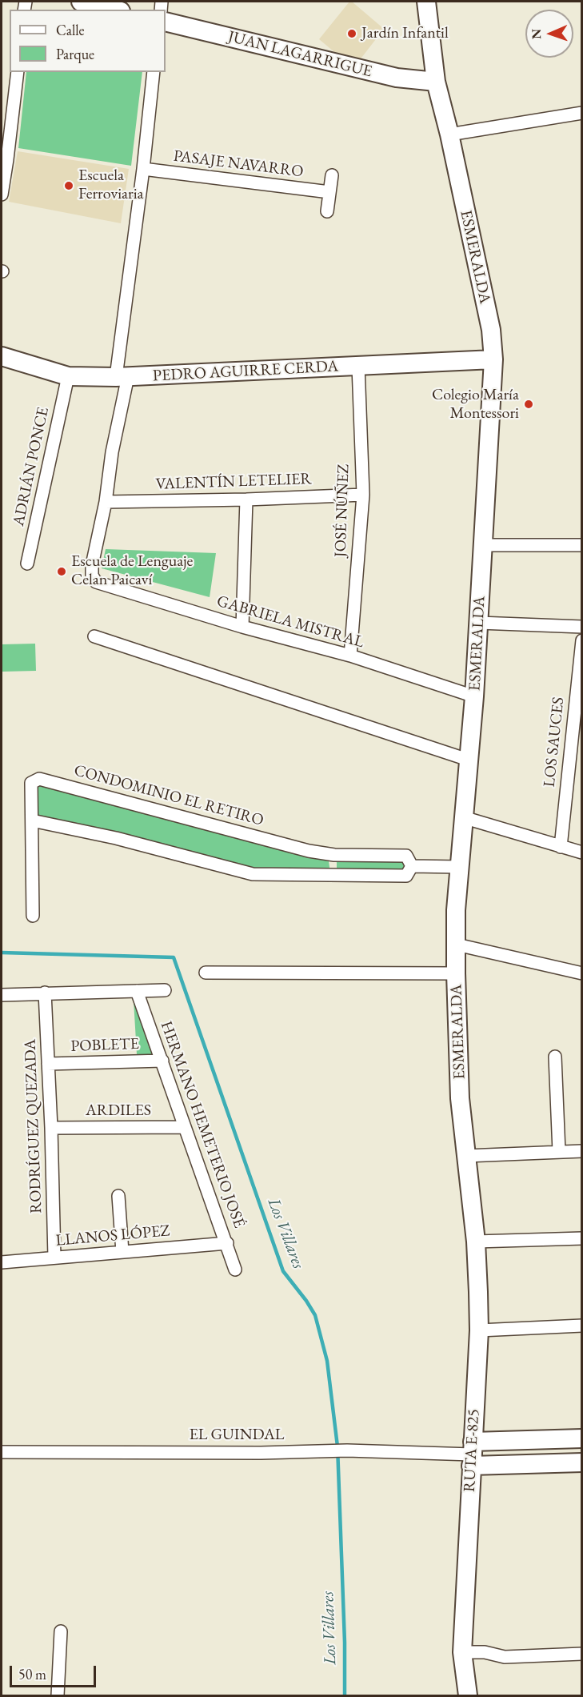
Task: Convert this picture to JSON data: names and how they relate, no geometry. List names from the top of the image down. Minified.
{"streets":{"main road":["JUAN LAGARRIGUE","ESMERALDA","PEDRO AGUIRRE CERDA","RUTA E-825"],"street":["PASAJE NAVARRO","ADRIÁN PONCE","VALENTÍN LETELIER","JOSÉ NÚÑEZ","GABRIELA MISTRAL","LOS SAUCES","CONDOMINIO EL RETIRO","POBLETE","ARDILES","HERMANO HEMETERIO JOSÉ","RODRÍGUEZ QUEZADA","LLANOS LÓPEZ","EL GUINDAL"]},"crossings":[["JUAN LAGARRIGUE","ESMERALDA"],["ESMERALDA","PEDRO AGUIRRE CERDA"],["ESMERALDA","GABRIELA MISTRAL"],["ESMERALDA","CONDOMINIO EL RETIRO"],["ESMERALDA","RUTA E-825"],["PEDRO AGUIRRE CERDA","ADRIÁN PONCE"],["PEDRO AGUIRRE CERDA","JOSÉ NÚÑEZ"],["VALENTÍN LETELIER","JOSÉ NÚÑEZ"],["VALENTÍN LETELIER","GABRIELA MISTRAL"],["JOSÉ NÚÑEZ","GABRIELA MISTRAL"],["POBLETE","HERMANO HEMETERIO JOSÉ"],["POBLETE","RODRÍGUEZ QUEZADA"],["ARDILES","HERMANO HEMETERIO JOSÉ"],["ARDILES","RODRÍGUEZ QUEZADA"],["HERMANO HEMETERIO JOSÉ","LLANOS LÓPEZ"],["RODRÍGUEZ QUEZADA","LLANOS LÓPEZ"],["EL GUINDAL","RUTA E-825"]],"water":["Los Villares"],"places":["Jardín Infantil","Escuela Ferroviaria","Colegio María Montessori","Escuela de Lenguaje Celan Paicaví"],"legend":["Calle","Parque"],"scale_bar":"50 m","north":"left"}
